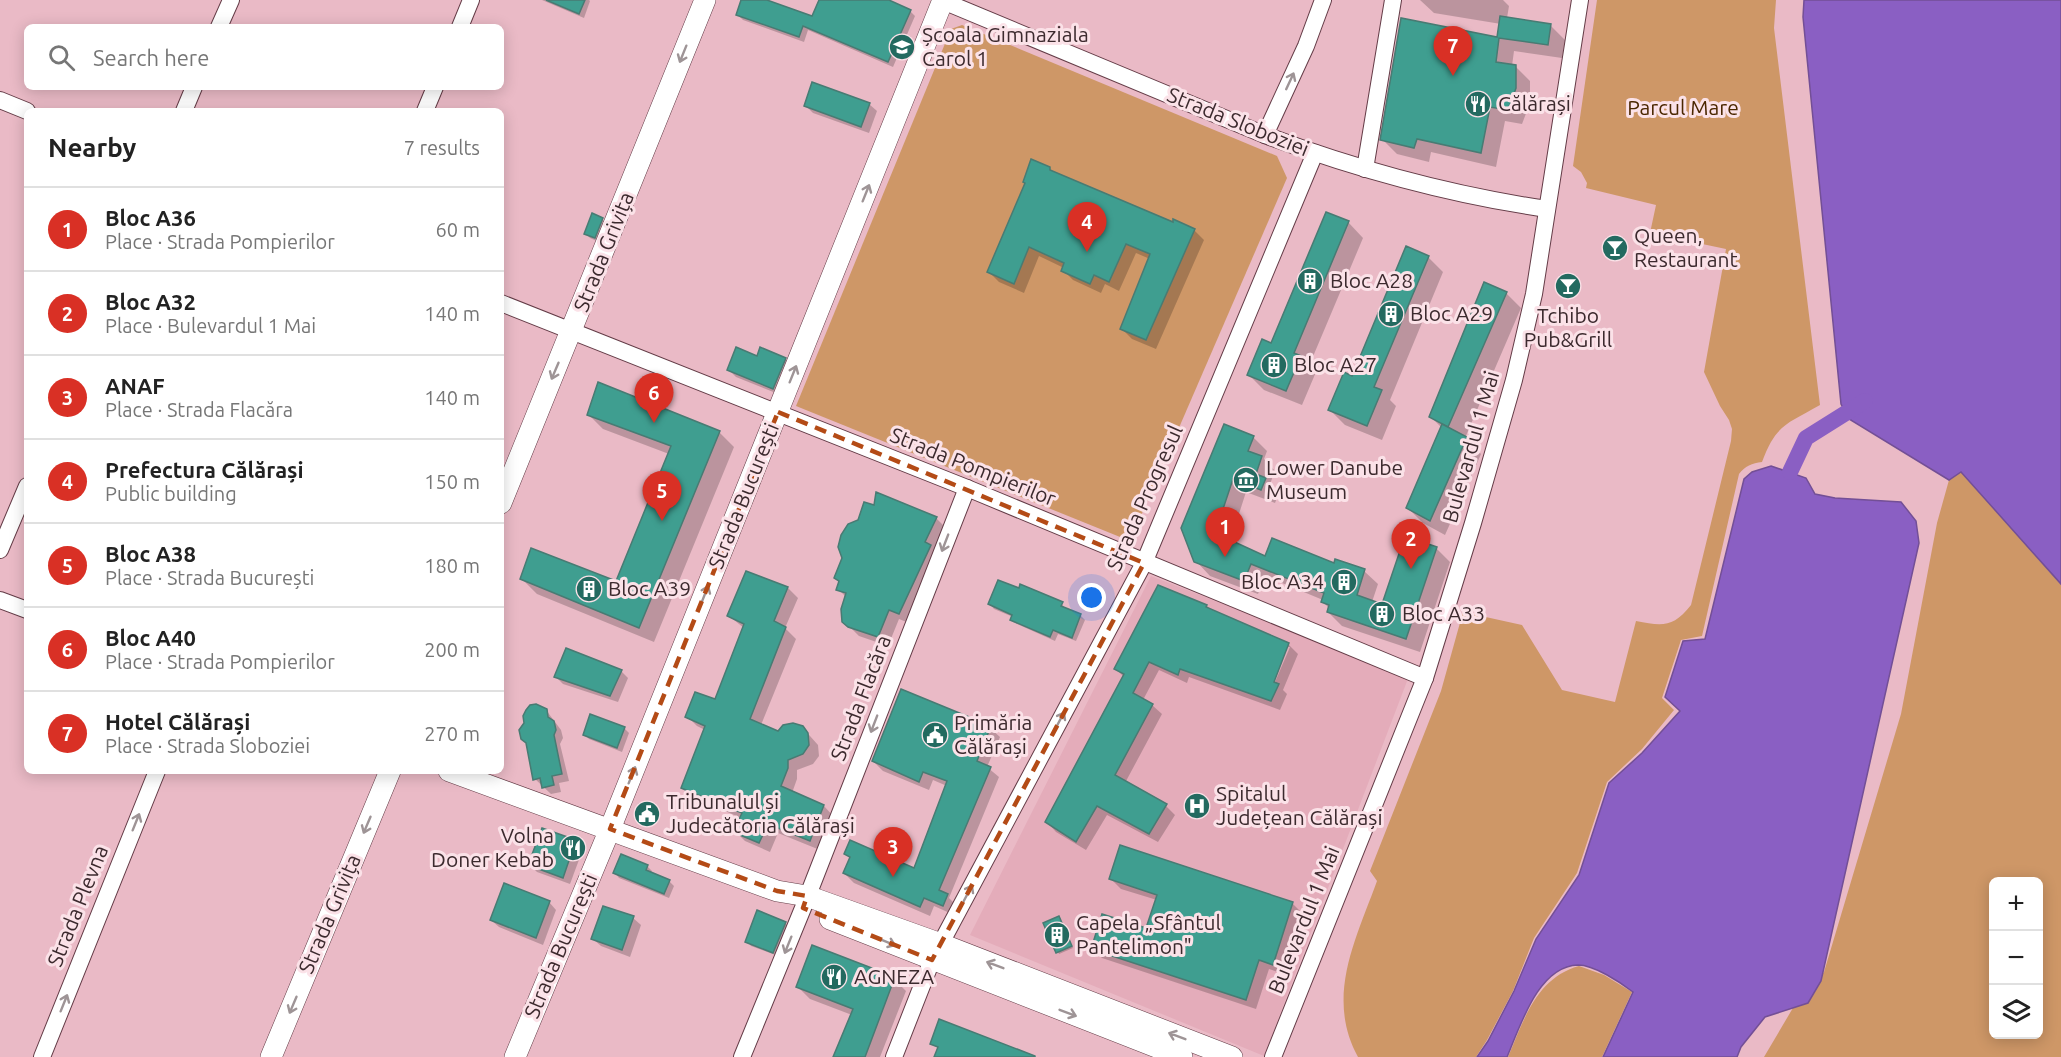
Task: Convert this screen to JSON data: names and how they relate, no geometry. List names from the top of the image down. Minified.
{"streets":{"main road":["Strada Grivița","Strada București"],"street":["Strada Sloboziei","Bulevardul 1 Mai","Strada Pompierilor","Strada Progresul","Strada Flacăra","Strada Plevna"]},"crossings":[["Strada Sloboziei","Bulevardul 1 Mai"],["Strada Sloboziei","Strada București"],["Strada Sloboziei","Strada Progresul"],["Strada Grivița","Strada Pompierilor"],["Bulevardul 1 Mai","Strada Pompierilor"],["Strada Pompierilor","Strada București"],["Strada Pompierilor","Strada Progresul"],["Strada Pompierilor","Strada Flacăra"]],"one_way":["Strada Grivița","Strada București","Strada Progresul","Strada Flacăra","Strada Plevna"],"parks":["Parcul Mare"],"places":{"school or university":["Școala Gimnaziala Carol 1"],"restaurant":["Călărași","Volna Doner Kebab","AGNEZA"],"bar":["Queen, Restaurant","Tchibo Pub&Grill"],"building":["Bloc A28","Bloc A29","Bloc A27","Bloc A34","Bloc A39","Bloc A33","Capela „Sfântul Pantelimon\""],"museum":["Lower Danube Museum"],"public building":["Primăria Călărași","Tribunalul și Judecătoria Călărași"],"hospital":["Spitalul Județean Călărași"]},"page":{"search":"Search here","pins":["7","4","6","5","1","2","3"],"heading":["Nearby","7 results"],"list":[{"mark":"1","name":"Bloc A36","note":"Place · Strada Pompierilor","value":"60 m"},{"mark":"2","name":"Bloc A32","note":"Place · Bulevardul 1 Mai","value":"140 m"},{"mark":"3","name":"ANAF","note":"Place · Strada Flacăra","value":"140 m"},{"mark":"4","name":"Prefectura Călărași","note":"Public building","value":"150 m"},{"mark":"5","name":"Bloc A38","note":"Place · Strada București","value":"180 m"},{"mark":"6","name":"Bloc A40","note":"Place · Strada Pompierilor","value":"200 m"},{"mark":"7","name":"Hotel Călărași","note":"Place · Strada Sloboziei","value":"270 m"}],"map_buttons":["+","−"]}}
